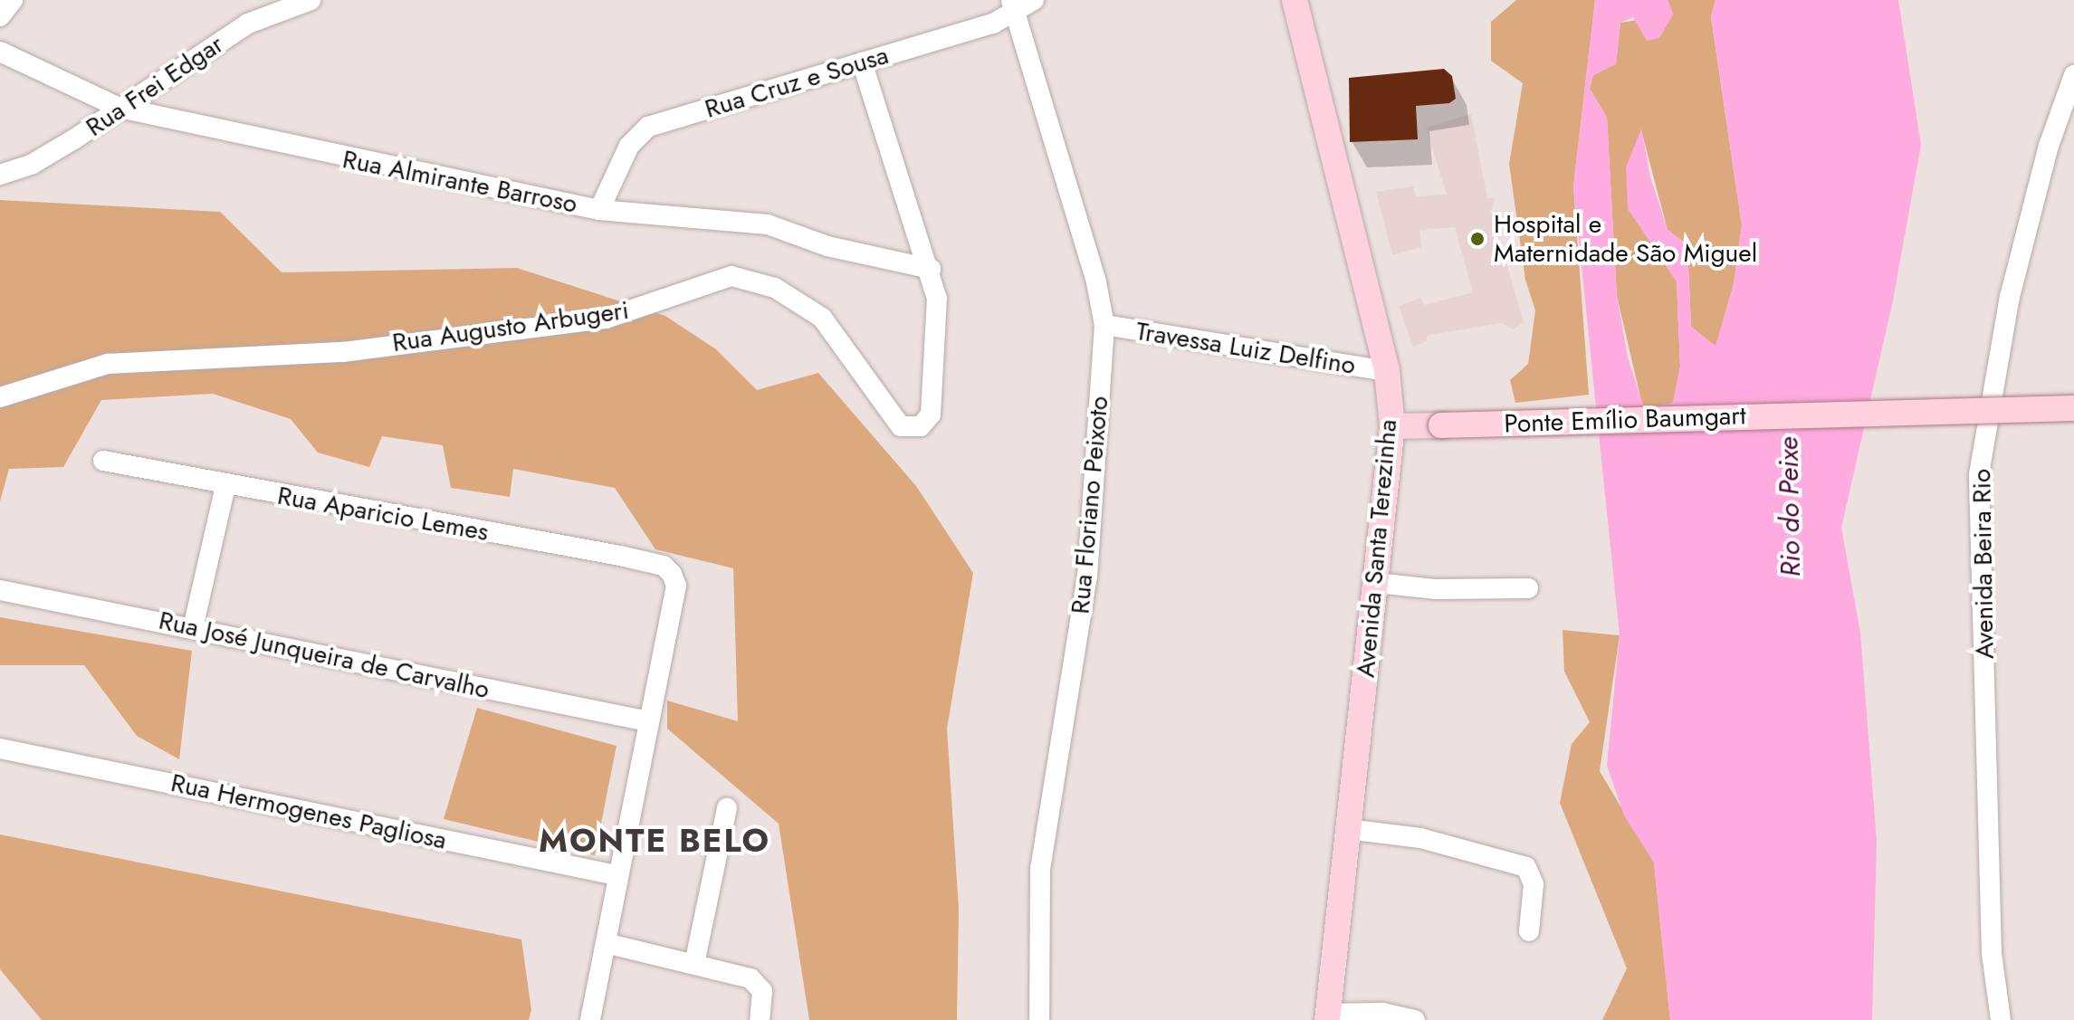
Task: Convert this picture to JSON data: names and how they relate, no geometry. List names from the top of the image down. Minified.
{"streets":{"main road":["Ponte Emílio Baumgart","Avenida Santa Terezinha"],"street":["Rua Cruz e Sousa","Rua Frei Edgar","Rua Almirante Barroso","Rua Augusto Arbugeri","Travessa Luiz Delfino","Rua Floriano Peixoto","Rua Aparicio Lemes","Avenida Beira Rio","Rua José Junqueira de Carvalho","Rua Hermogenes Pagliosa"]},"crossings":[["Rua Cruz e Sousa","Rua Almirante Barroso"],["Rua Cruz e Sousa","Rua Augusto Arbugeri"],["Rua Cruz e Sousa","Rua Floriano Peixoto"],["Rua Frei Edgar","Rua Almirante Barroso"],["Rua Almirante Barroso","Rua Augusto Arbugeri"],["Travessa Luiz Delfino","Rua Floriano Peixoto"],["Travessa Luiz Delfino","Avenida Santa Terezinha"],["Ponte Emílio Baumgart","Avenida Santa Terezinha"],["Rua Aparicio Lemes","Rua José Junqueira de Carvalho"]],"districts":["MONTE BELO"],"water":["Rio do Peixe"],"places":["Hospital e Maternidade São Miguel"]}
